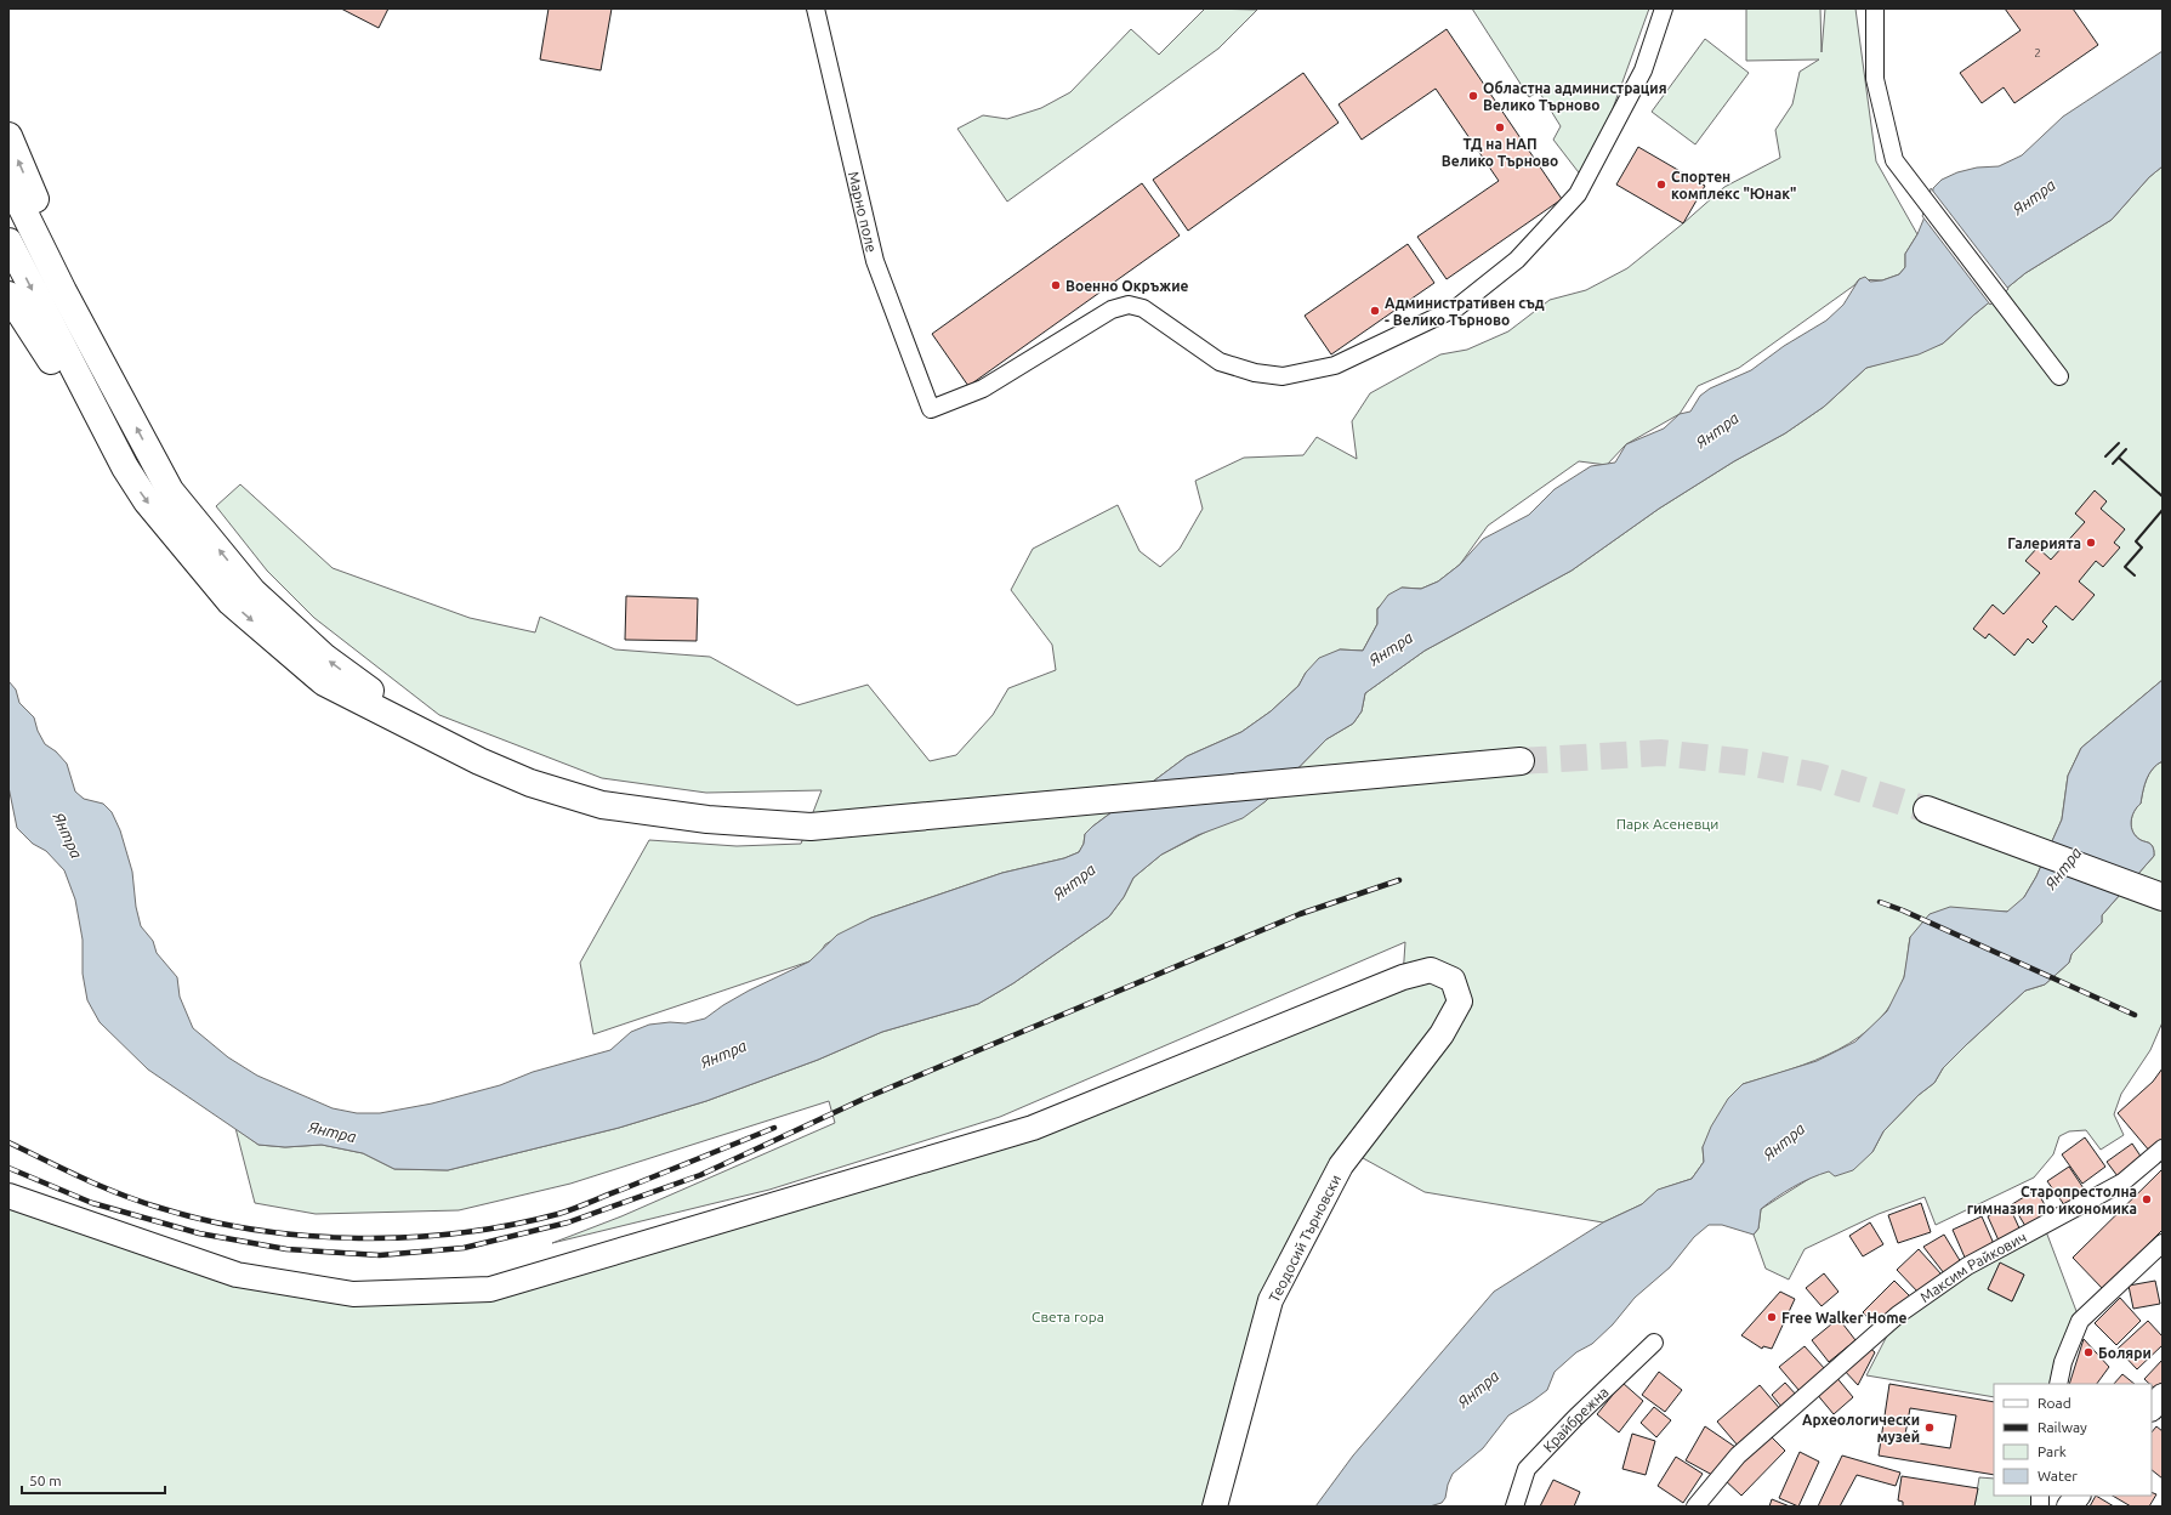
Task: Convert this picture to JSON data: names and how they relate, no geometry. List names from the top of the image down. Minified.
{"streets":{"street":["Марно поле","Теодосий Търновски","Максим Райкович","Крайбрежна"]},"water":["Янтра"],"parks":["Парк Асеневци","Света гора"],"places":["Областна администрация Велико Търново","ТД на НАП Велико Търново","Спортен комплекс \"Юнак\"","Военно Окръжие","Административен съд - Велико Търново","Галерията","Старопрестолна гимназия по икономика","Free Walker Home","Боляри","Археологически музей"],"house_numbers":["2"],"legend":["Road","Railway","Park","Water"],"scale_bar":"50 m"}
